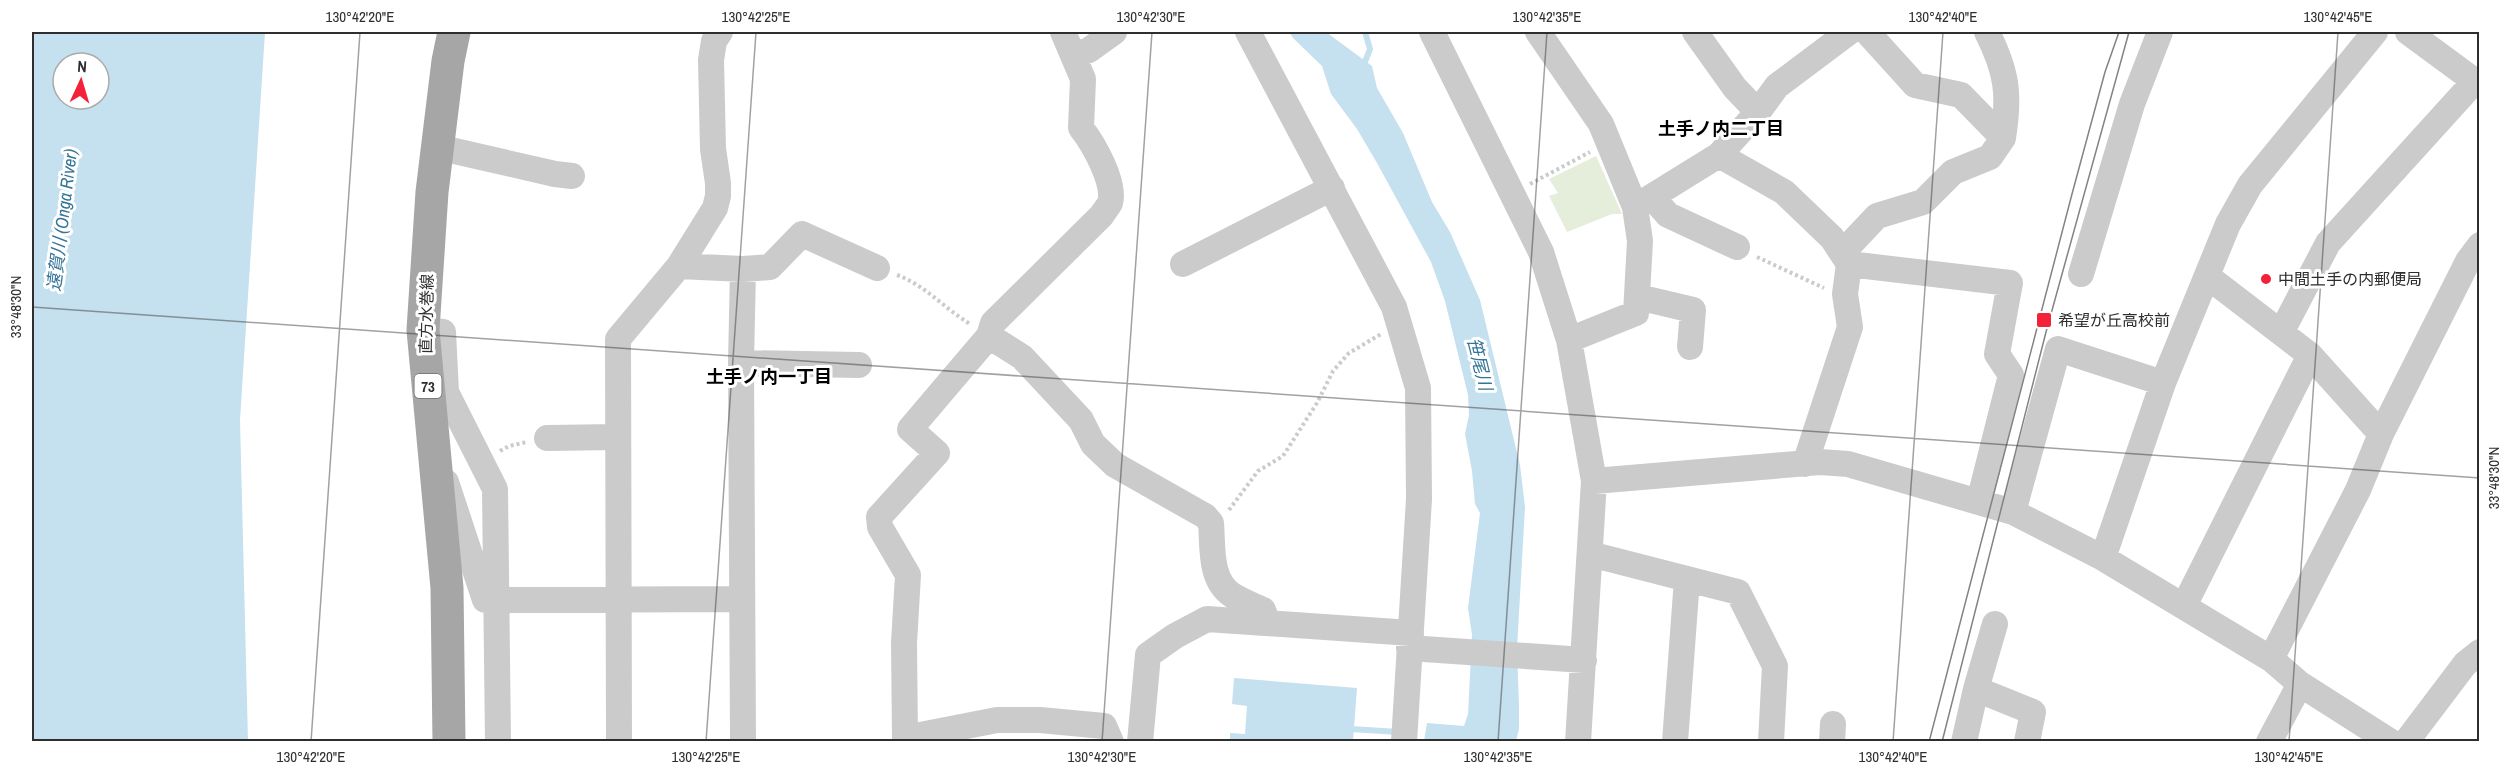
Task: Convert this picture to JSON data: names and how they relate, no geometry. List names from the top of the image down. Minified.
{"streets":{"main road":["直方水巻線","73"]},"districts":["土手ノ内二丁目","土手ノ内一丁目"],"water":["遠賀川 (Onga River)","笹尾川"],"places":{"other":["中間土手の内郵便局"],"transit":["希望が丘高校前"]},"north":"top","coordinates":["130°42'20\"E","130°42'25\"E","130°42'30\"E","130°42'35\"E","130°42'40\"E","130°42'45\"E","33°48'30\"N"]}
